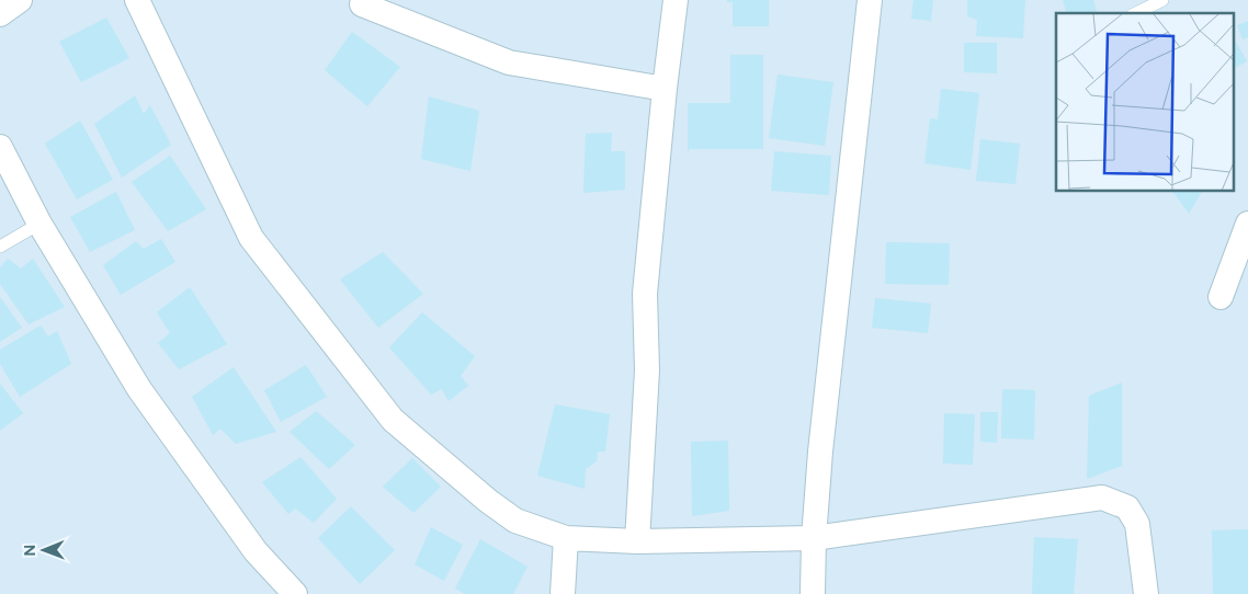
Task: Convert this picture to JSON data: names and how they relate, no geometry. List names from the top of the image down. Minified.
{"north":"left"}
